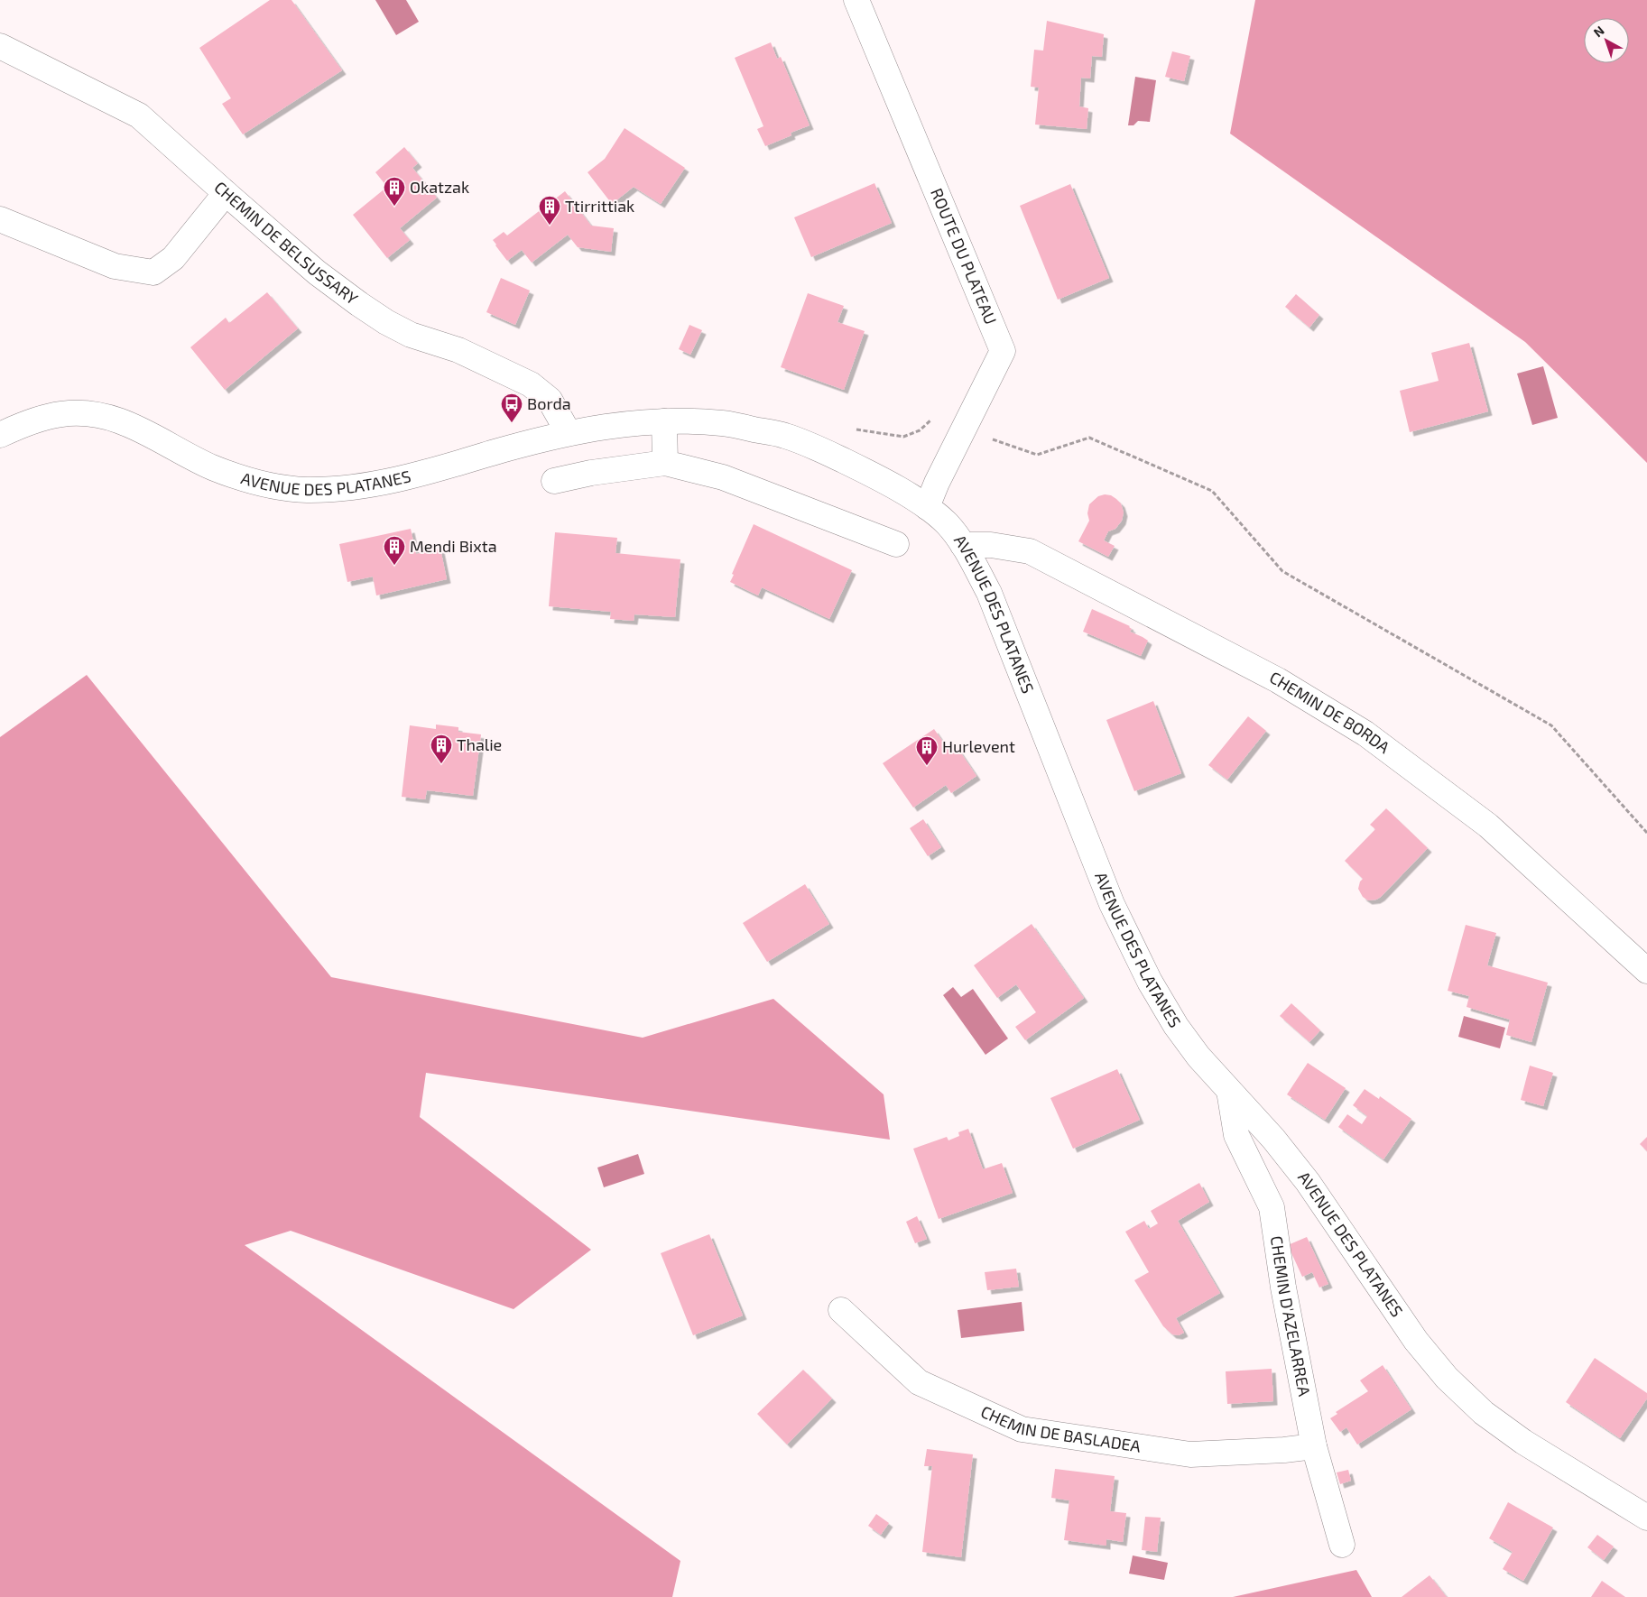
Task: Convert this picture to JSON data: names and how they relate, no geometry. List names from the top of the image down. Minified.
{"streets":{"street":["CHEMIN DE BELSUSSARY","ROUTE DU PLATEAU","AVENUE DES PLATANES","CHEMIN DE BORDA","CHEMIN D'AZELARREA","CHEMIN DE BASLADEA"]},"crossings":[["CHEMIN DE BELSUSSARY","AVENUE DES PLATANES"],["ROUTE DU PLATEAU","AVENUE DES PLATANES"],["AVENUE DES PLATANES","CHEMIN DE BORDA"],["AVENUE DES PLATANES","CHEMIN D'AZELARREA"],["CHEMIN D'AZELARREA","CHEMIN DE BASLADEA"]],"places":{"building":["Okatzak","Ttirrittiak","Mendi Bixta","Thalie","Hurlevent"],"bus stop":["Borda"]},"north":"top left"}
